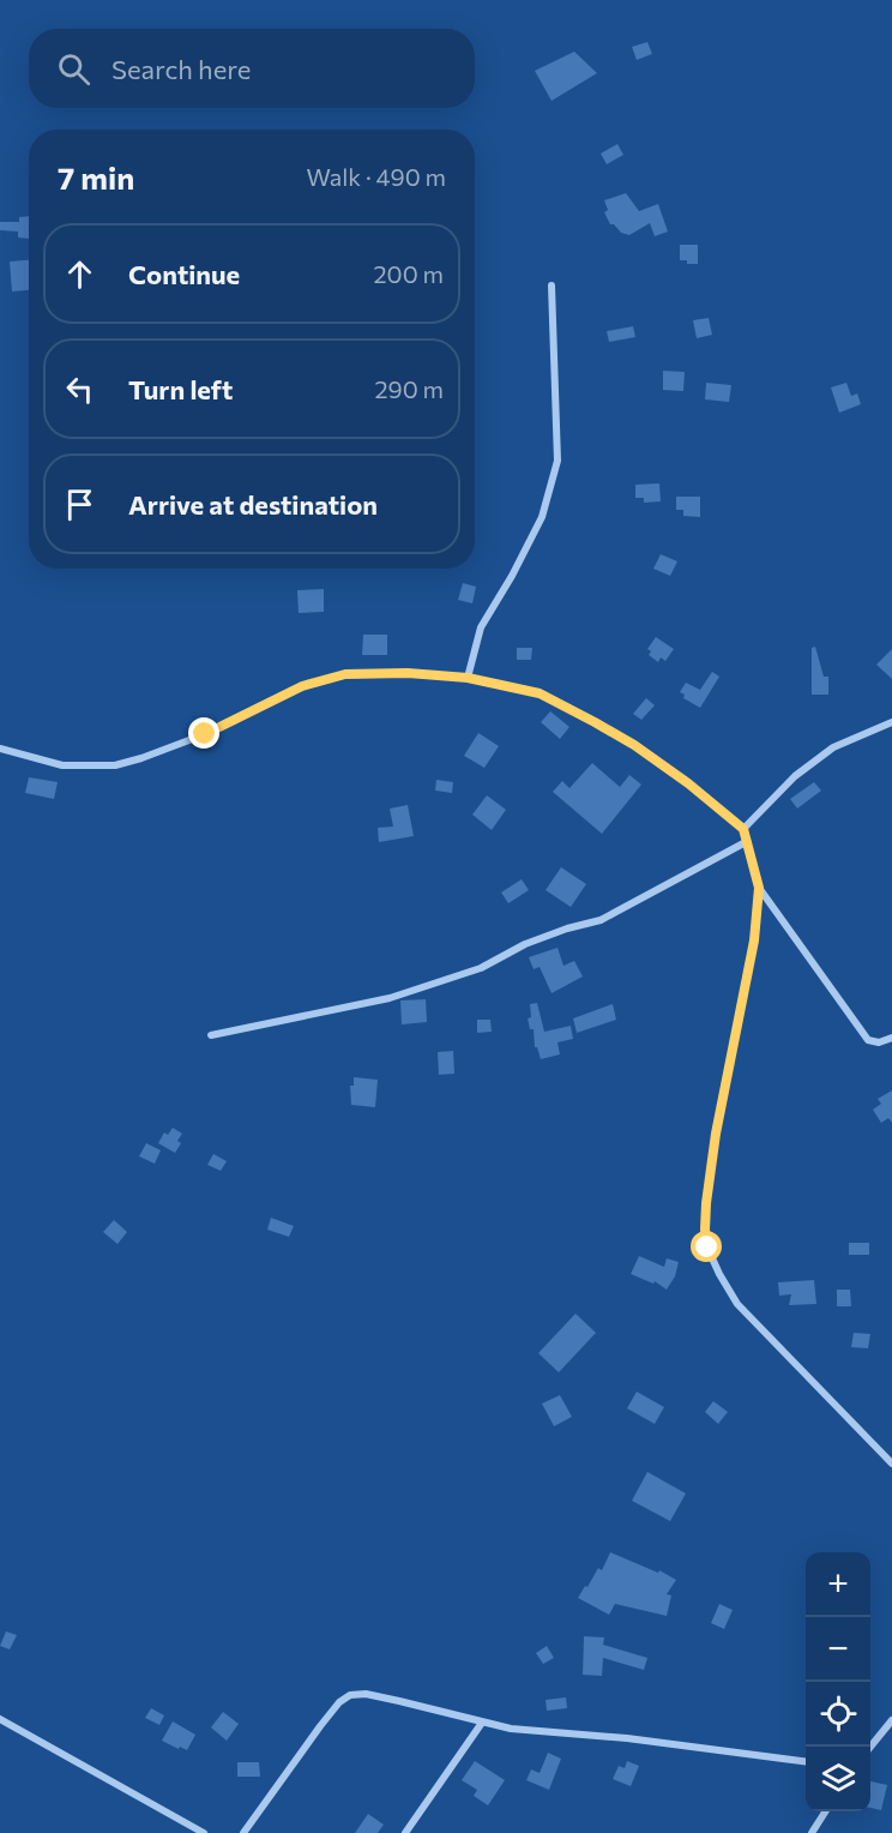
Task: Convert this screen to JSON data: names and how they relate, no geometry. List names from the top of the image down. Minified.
{"page":{"search":"Search here","heading":["7 min","Walk · 490 m"],"list":[["Continue","200 m"],["Turn left","290 m"],"Arrive at destination"],"map_buttons":["+","−"]}}
